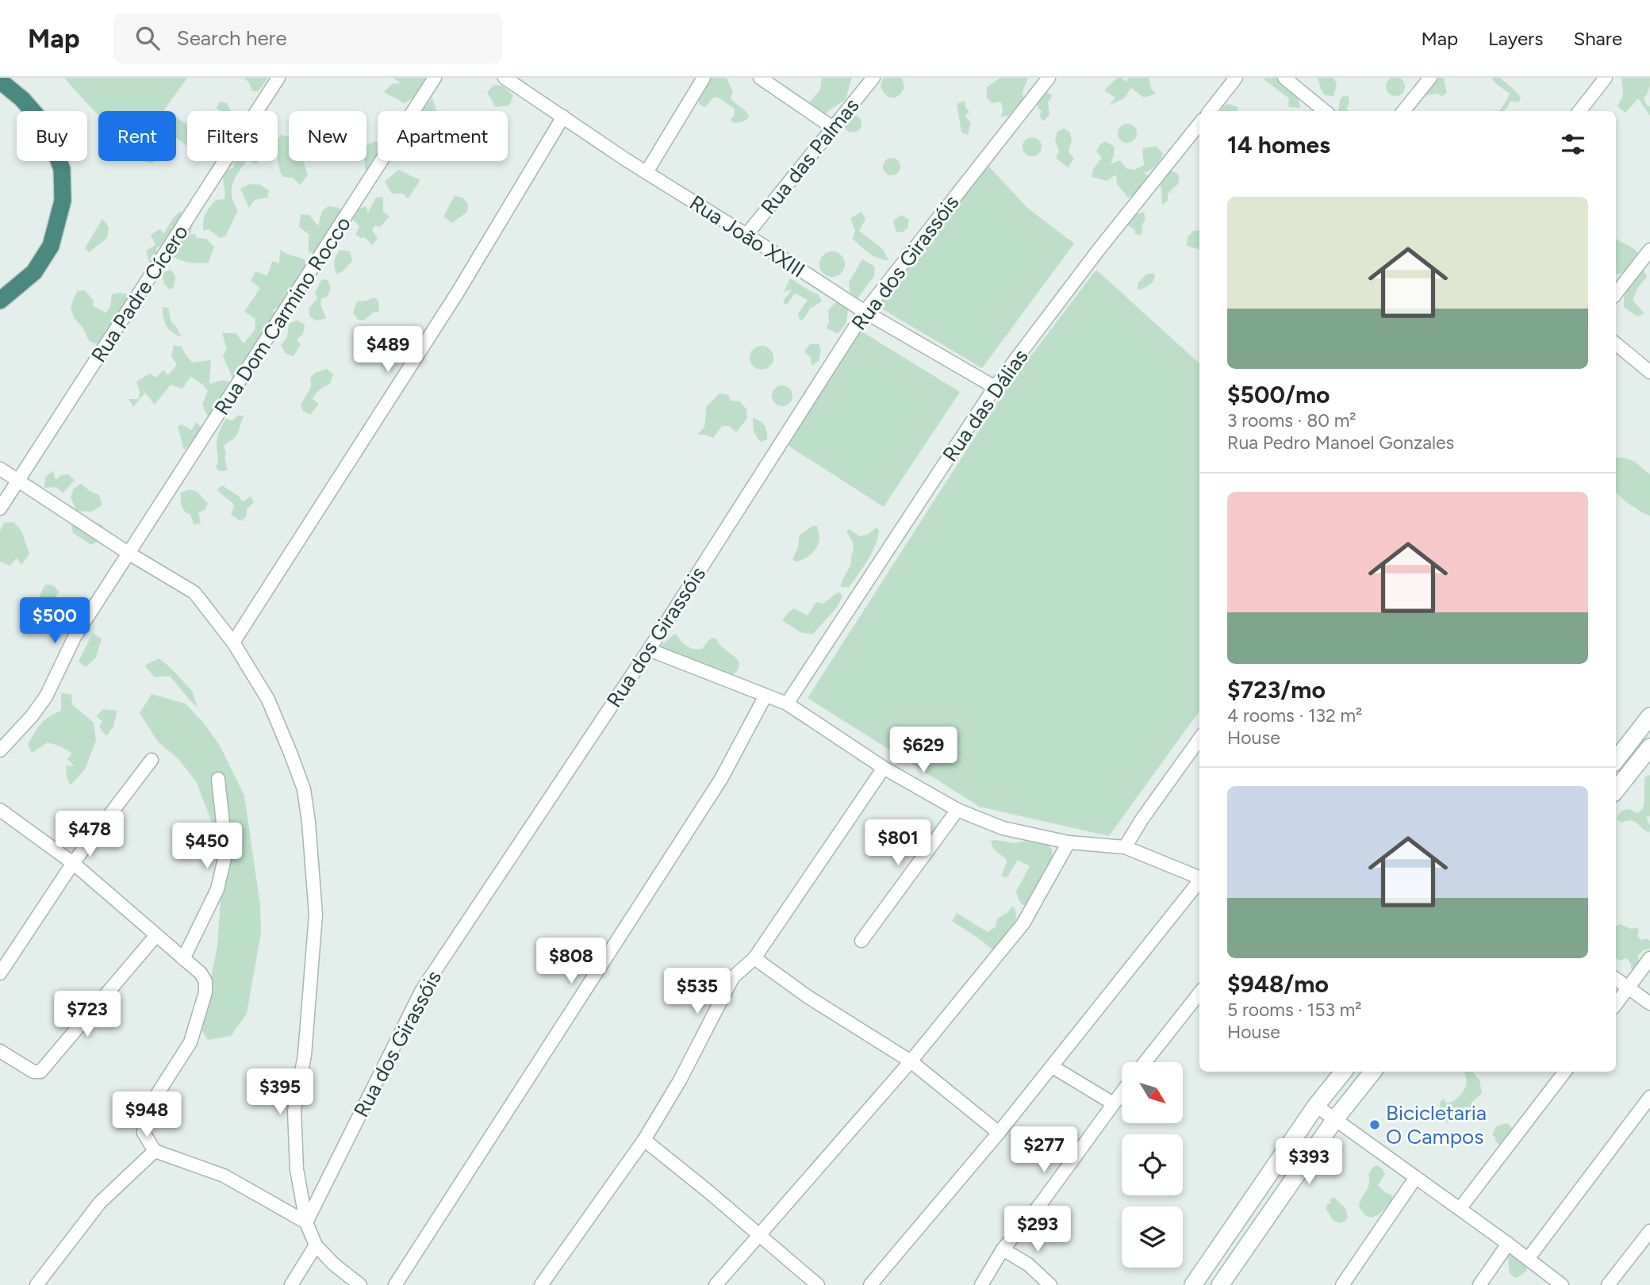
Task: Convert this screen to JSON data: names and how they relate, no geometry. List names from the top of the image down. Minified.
{"streets":{"street":["Rua das Palmas","Rua João XXIII","Rua dos Girassóis","Rua Padre Cícero","Rua Dom Carmino Rocco","Rua das Dálias"]},"crossings":[["Rua das Palmas","Rua João XXIII"],["Rua João XXIII","Rua dos Girassóis"],["Rua João XXIII","Rua das Dálias"]],"places":["Bicicletaria O Campos"],"north":"bottom right","page":{"header":"Map","search":"Search here","nav":["Map","Layers","Share"],"chip":["Buy","Rent","Filters","New","Apartment"],"heading":"14 homes","list":[{"name":"$500/mo","note":"3 rooms · 80 m² · Rua Pedro Manoel Gonzales"},{"name":"$723/mo","note":"4 rooms · 132 m² · House"},{"name":"$948/mo","note":"5 rooms · 153 m² · House"}],"price":["$489","$500","$629","$478","$801","$450","$808","$535","$723","$395","$948","$277","$393","$293"]}}
